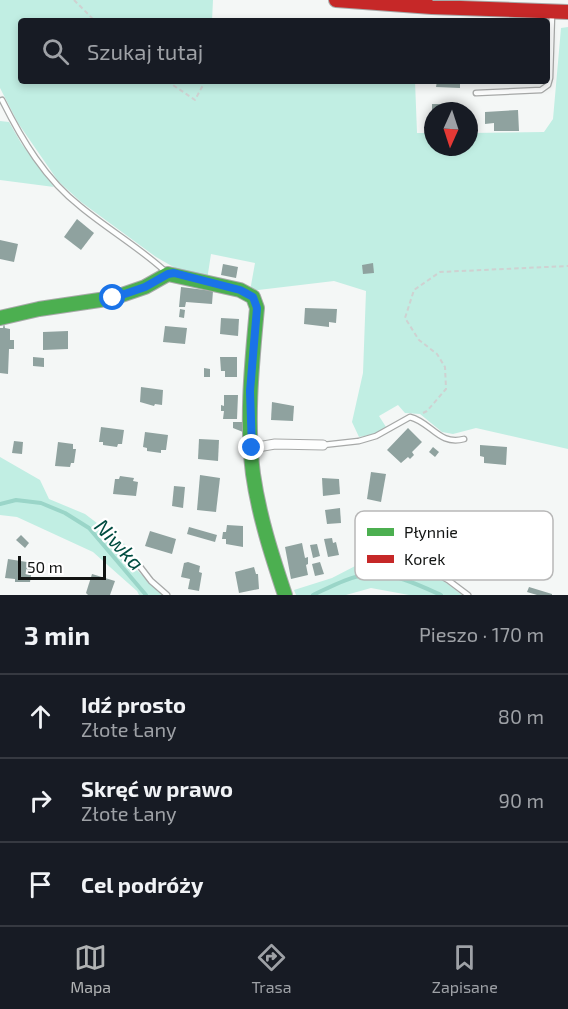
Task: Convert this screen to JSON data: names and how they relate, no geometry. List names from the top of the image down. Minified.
{"water":["Niwka"],"legend":["Płynnie","Korek"],"scale_bar":"50 m","north":"bottom","page":{"search":"Szukaj tutaj","scale":"50 m","heading":["3 min","Pieszo · 170 m"],"list":[["Idź prosto","Złote Łany","80 m"],["Skręć w prawo","Złote Łany","90 m"],"Cel podróży"],"nav":["Mapa","Trasa","Zapisane"]}}
